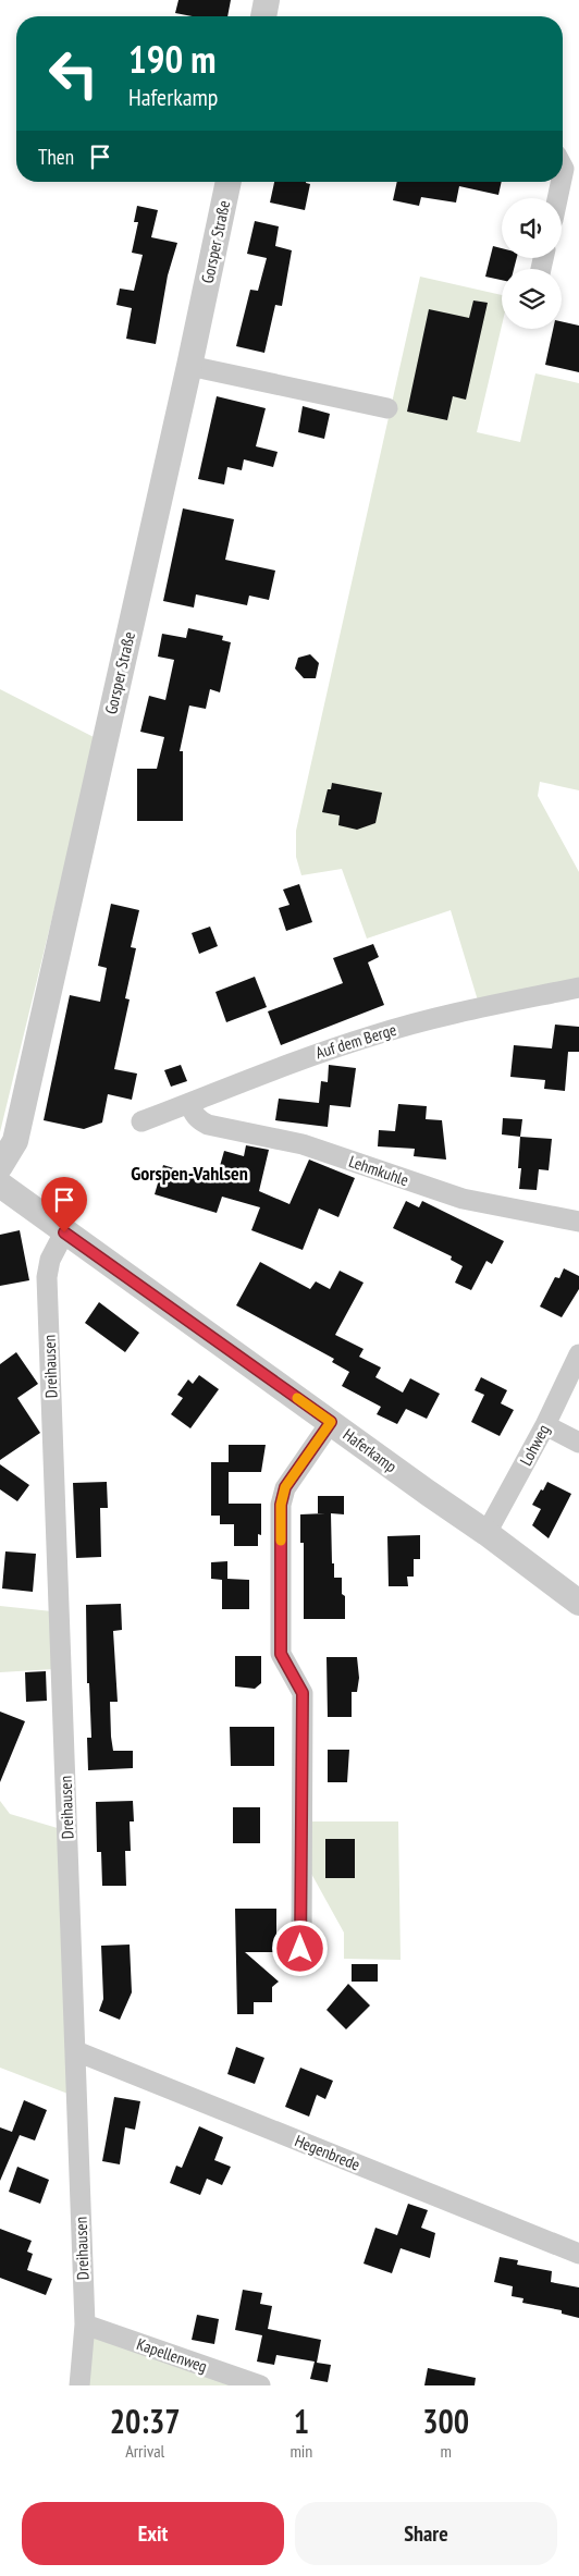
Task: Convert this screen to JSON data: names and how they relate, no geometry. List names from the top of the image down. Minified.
{"streets":{"street":["Gorsper Straße","Auf dem Berge","Lehmkuhle","Dreihausen","Lohweg","Haferkamp","Hegenbrede","Kapellenweg"]},"crossings":[["Auf dem Berge","Lehmkuhle"],["Dreihausen","Haferkamp"],["Dreihausen","Hegenbrede"],["Dreihausen","Kapellenweg"],["Lohweg","Haferkamp"]],"districts":["Gorspen-Vahlsen"],"page":{"turn":["190 m","Haferkamp"],"then":"Then","eta":["20:37","Arrival","1","min","300","m"],"buttons":["Exit","Share"]}}
